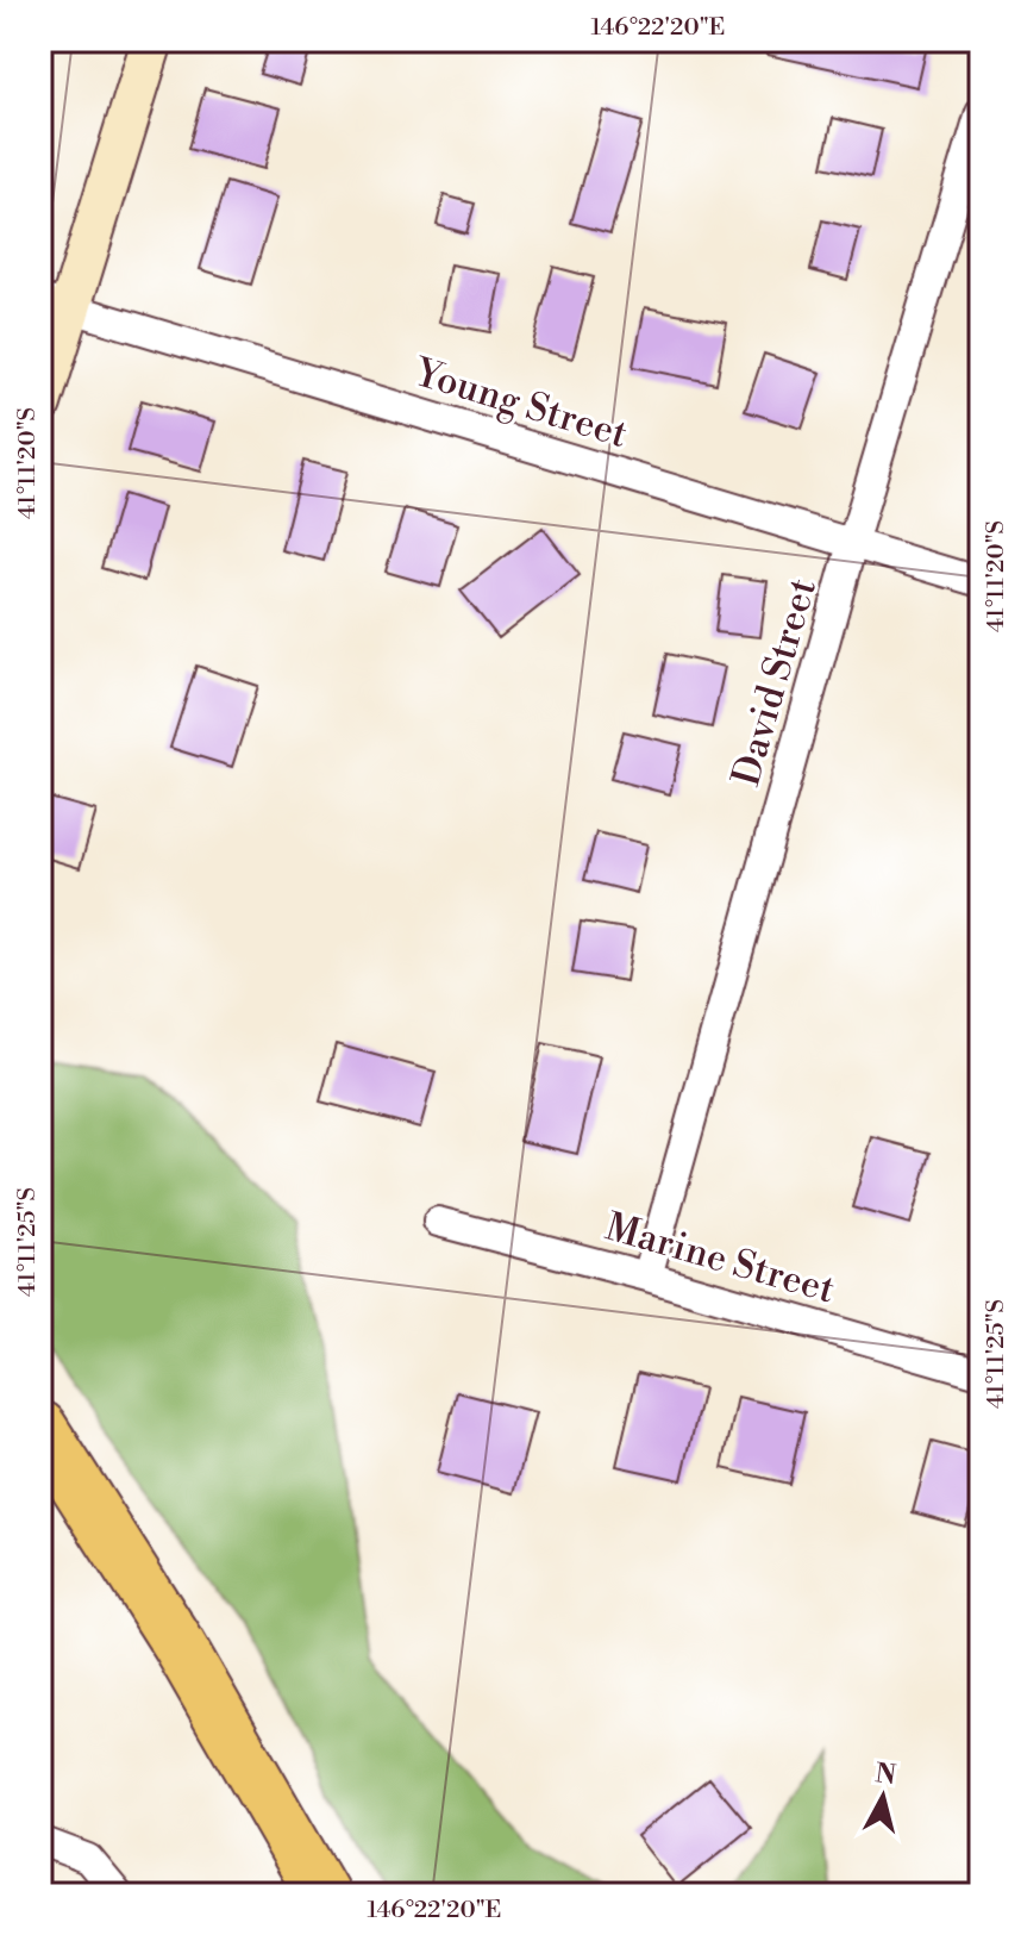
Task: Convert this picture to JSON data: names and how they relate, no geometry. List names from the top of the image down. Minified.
{"streets":{"street":["Young Street","David Street","Marine Street"]},"crossings":[["Young Street","David Street"],["David Street","Marine Street"]],"north":"top","coordinates":["146°22'20\"E","41°11'20\"S","41°11'25\"S"]}
